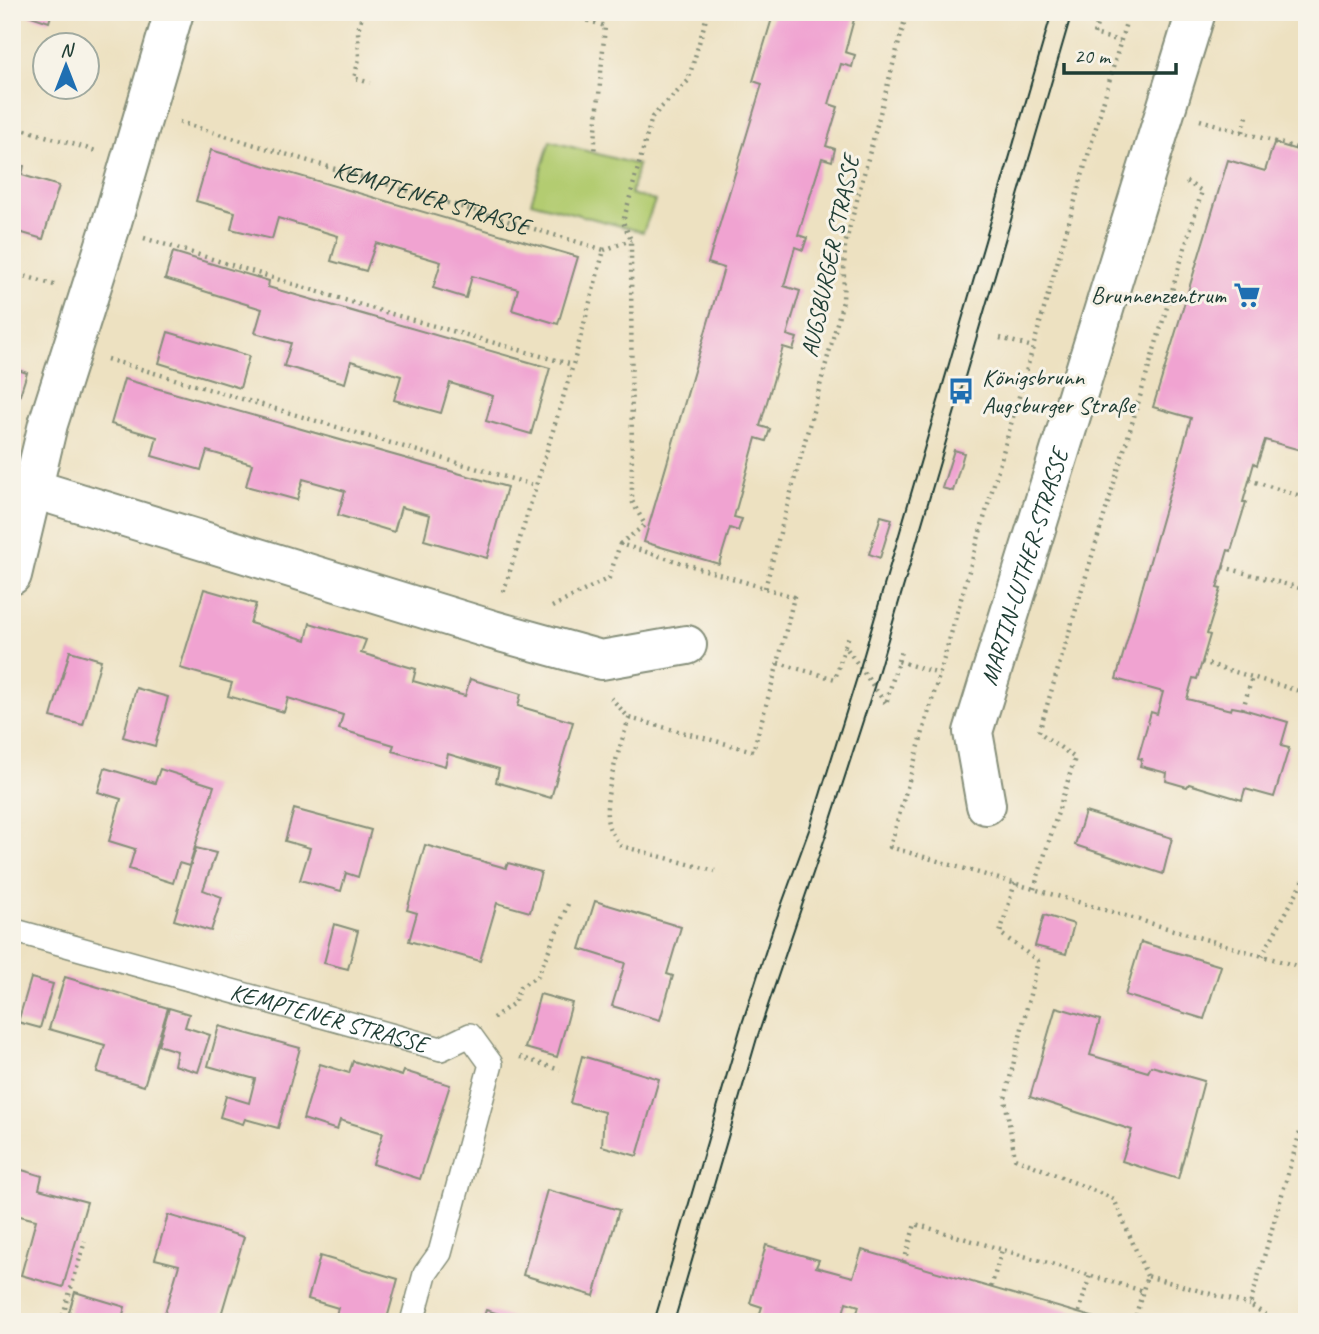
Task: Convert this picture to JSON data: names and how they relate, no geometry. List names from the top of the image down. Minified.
{"streets":{"street":["MARTIN-LUTHER-STRASSE"],"lane":["KEMPTENER STRASSE"],"path":["AUGSBURGER STRASSE"]},"places":{"supermarket":["Brunnenzentrum"],"bus stop":["Königsbrunn Augsburger Straße"]},"scale_bar":"20 m","north":"top"}
